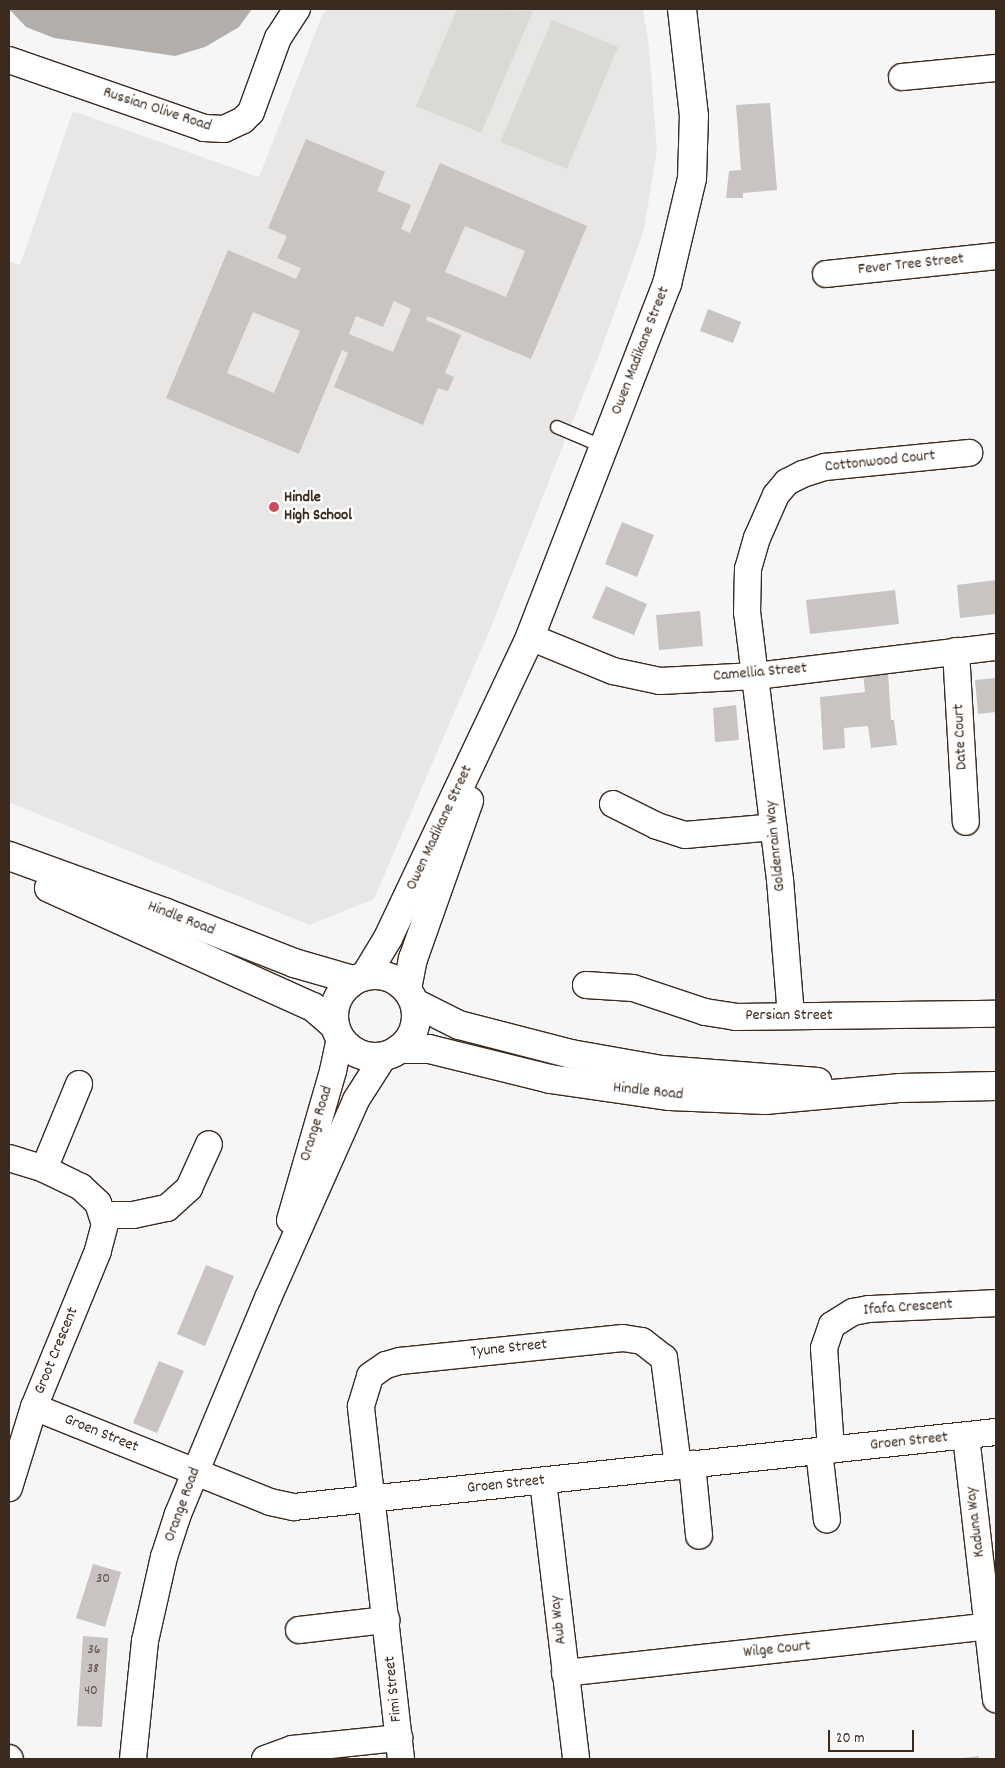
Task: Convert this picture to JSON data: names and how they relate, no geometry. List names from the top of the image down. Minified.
{"streets":{"main road":["Owen Madikane Street","Hindle Road"],"street":["Russian Olive Road","Fever Tree Street","Cottonwood Court","Camellia Street","Date Court","Goldenrain Way","Persian Street","Orange Road","Ifafa Crescent","Tyune Street","Groot Crescent","Groen Street","Kaduna Way","Aub Way","Wilge Court","Fimi Street"]},"crossings":[["Owen Madikane Street","Camellia Street"],["Owen Madikane Street","Hindle Road"],["Owen Madikane Street","Orange Road"],["Cottonwood Court","Camellia Street"],["Cottonwood Court","Goldenrain Way"],["Camellia Street","Date Court"],["Camellia Street","Goldenrain Way"],["Goldenrain Way","Persian Street"],["Hindle Road","Orange Road"],["Orange Road","Groen Street"],["Ifafa Crescent","Groen Street"],["Tyune Street","Groen Street"],["Tyune Street","Fimi Street"],["Groot Crescent","Groen Street"],["Groen Street","Kaduna Way"],["Groen Street","Aub Way"],["Groen Street","Fimi Street"],["Kaduna Way","Wilge Court"],["Aub Way","Wilge Court"]],"places":["Hindle High School"],"house_numbers":["30","36","38","40"],"scale_bar":"20 m"}
